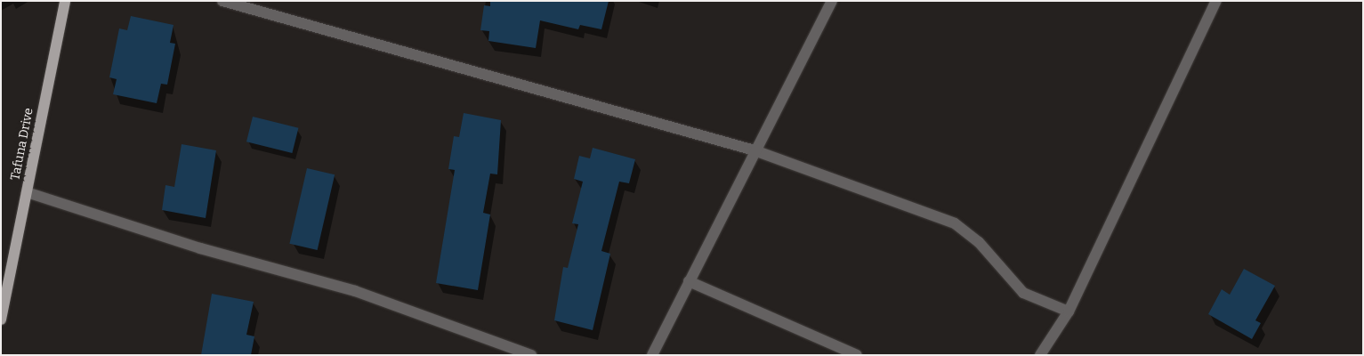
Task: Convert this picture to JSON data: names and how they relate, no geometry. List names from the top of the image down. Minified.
{"streets":{"main road":["Tafuna Drive"]}}
